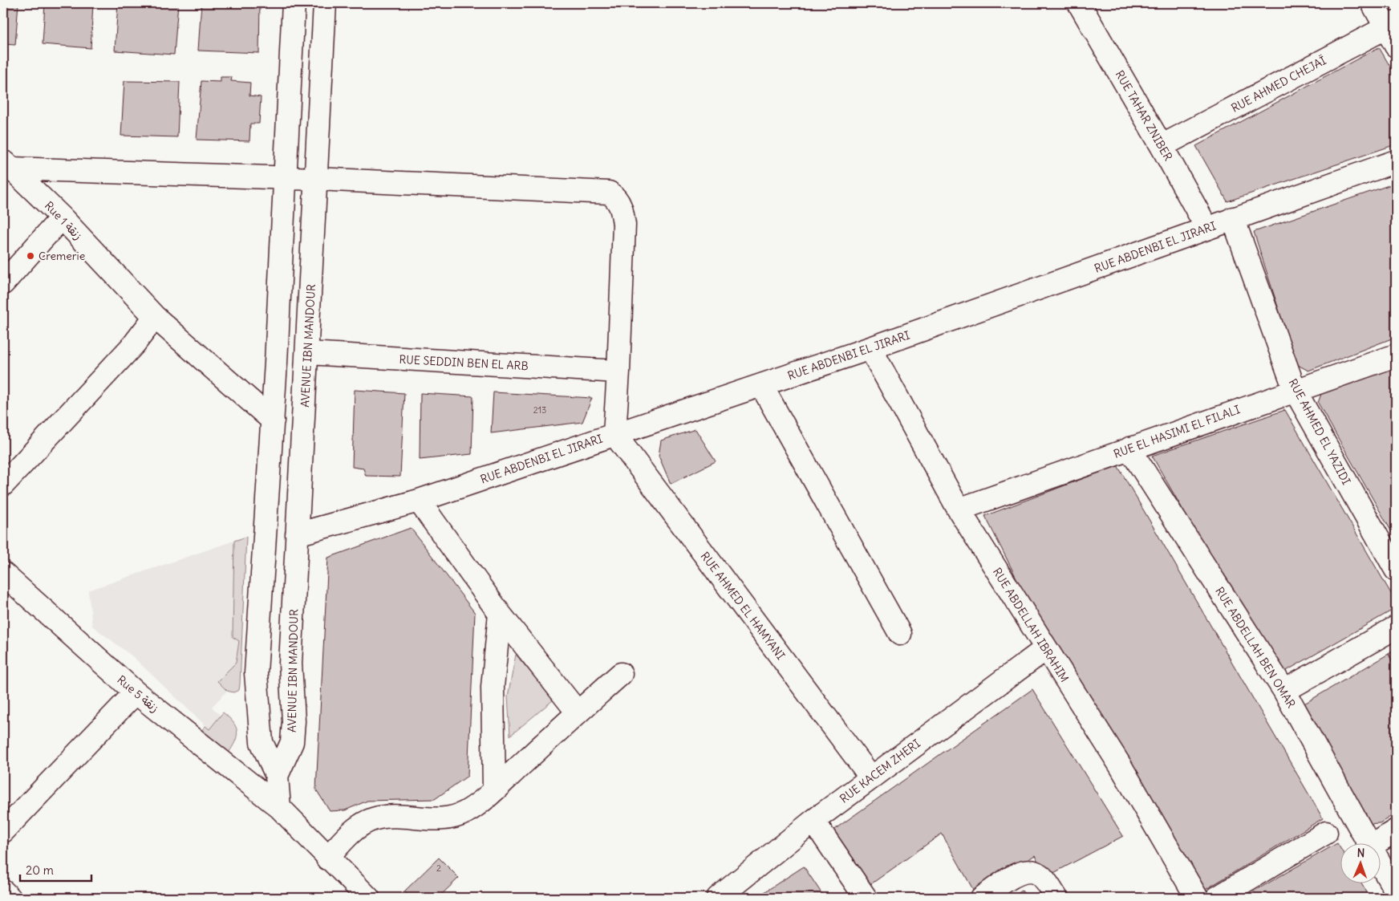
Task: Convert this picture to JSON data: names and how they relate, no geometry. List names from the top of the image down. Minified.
{"streets":{"street":["RUE AHMED CHEJAÏ","RUE TAHAR ZNIBER","Rue 1 زنقة","RUE ABDENBI EL JIRARI","AVENUE IBN MANDOUR","RUE SEDDIN BEN EL ARB","RUE EL HASIMI EL FILALI","RUE AHMED EL YAZIDI","RUE AHMED EL HAMYANI","RUE ABDELLAH IBRAHIM","RUE ABDELLAH BEN OMAR","Rue 5 زنقة","RUE KACEM ZHERI"]},"crossings":[["RUE AHMED CHEJAÏ","RUE TAHAR ZNIBER"],["RUE TAHAR ZNIBER","RUE ABDENBI EL JIRARI"],["RUE ABDENBI EL JIRARI","AVENUE IBN MANDOUR"],["RUE ABDENBI EL JIRARI","RUE AHMED EL YAZIDI"],["RUE ABDENBI EL JIRARI","RUE AHMED EL HAMYANI"],["RUE ABDENBI EL JIRARI","RUE ABDELLAH IBRAHIM"],["AVENUE IBN MANDOUR","RUE SEDDIN BEN EL ARB"],["RUE EL HASIMI EL FILALI","RUE AHMED EL YAZIDI"],["RUE EL HASIMI EL FILALI","RUE ABDELLAH IBRAHIM"],["RUE EL HASIMI EL FILALI","RUE ABDELLAH BEN OMAR"],["RUE AHMED EL HAMYANI","RUE KACEM ZHERI"],["RUE ABDELLAH IBRAHIM","RUE KACEM ZHERI"]],"places":["Cremerie"],"house_numbers":["213","2"],"scale_bar":"20 m","north":"top"}
